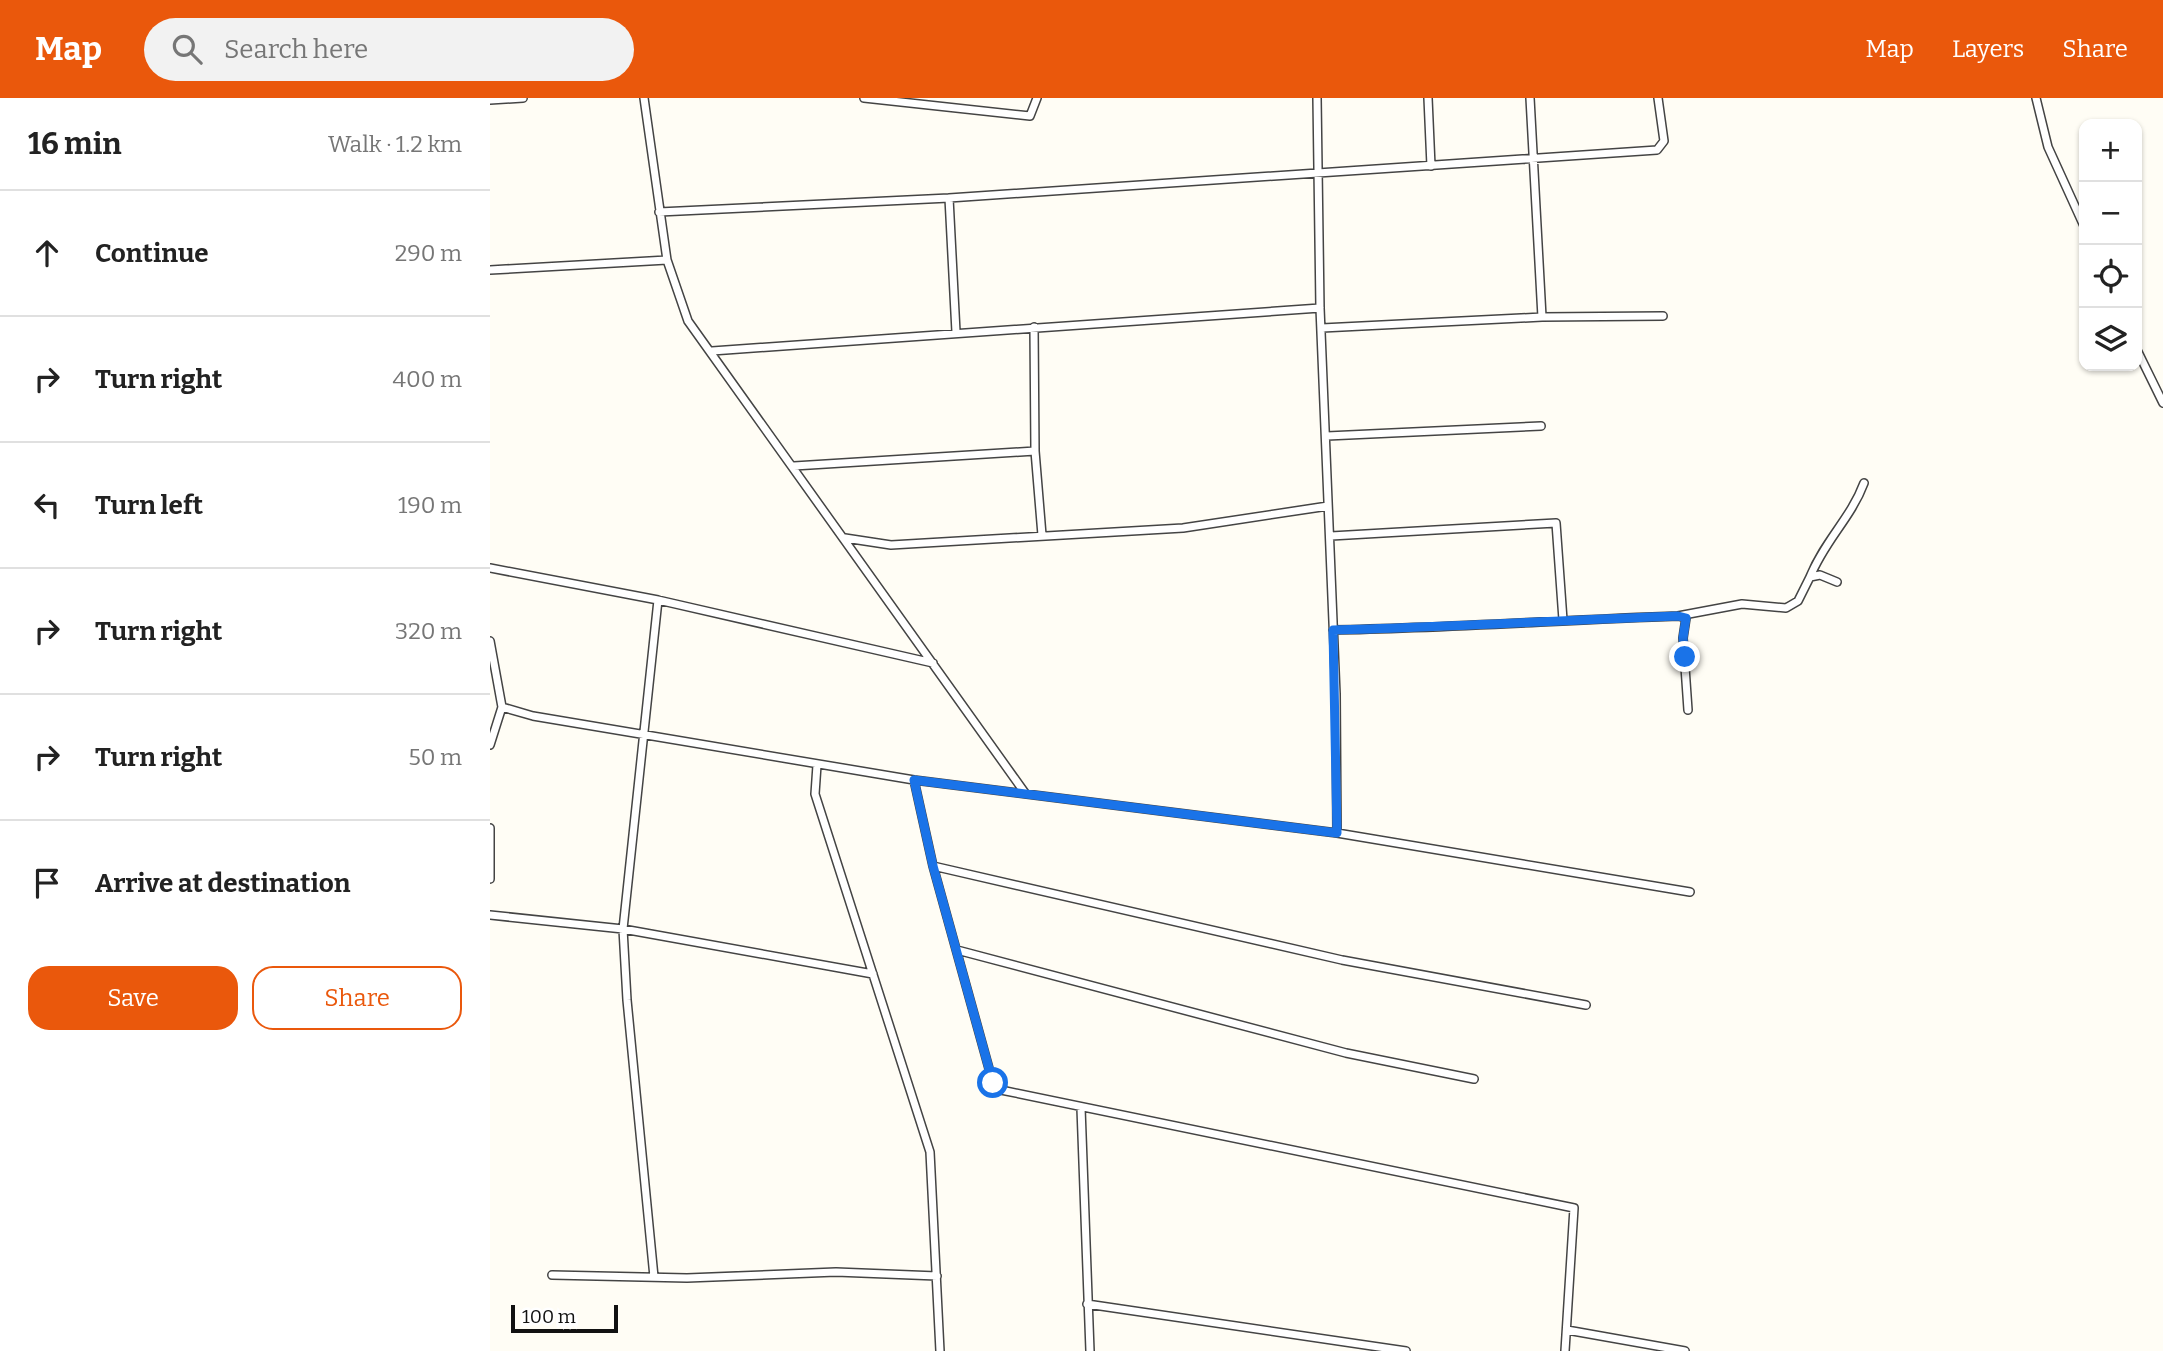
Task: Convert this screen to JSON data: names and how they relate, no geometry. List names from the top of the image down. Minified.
{"scale_bar":"100 m","page":{"header":"Map","search":"Search here","nav":["Map","Layers","Share"],"heading":["16 min","Walk · 1.2 km"],"map_buttons":["+","−"],"list":[["Continue","290 m"],["Turn right","400 m"],["Turn left","190 m"],["Turn right","320 m"],["Turn right","50 m"],"Arrive at destination"],"buttons":["Save","Share"],"scale":"100 m"}}
